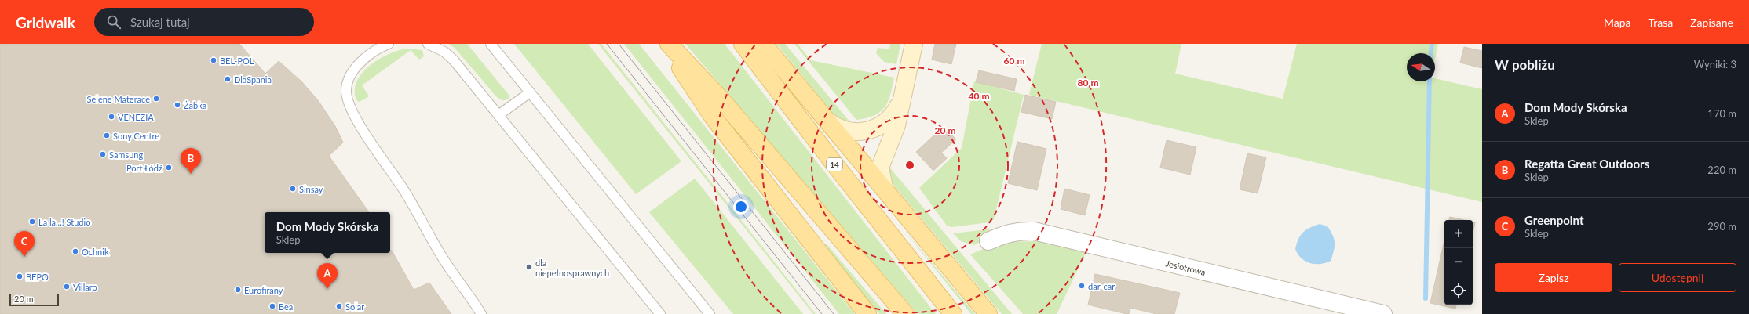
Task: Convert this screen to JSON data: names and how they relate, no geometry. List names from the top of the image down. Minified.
{"streets":{"main road":["14"],"street":["Jesiotrowa"]},"places":["BEL-POL","DlaSpania","Selene Materace","Żabka","VENEZIA","Sony Centre","Samsung","Port Łódź","Sinsay","La la...! Studio","Ochnik","dla niepełnosprawnych","BEPO","dar-car","Villaro","Eurofirany","Bea","Solar"],"scale_bar":"20 m","north":"left","page":{"header":"Gridwalk","search":"Szukaj tutaj","nav":["Mapa","Trasa","Zapisane"],"heading":["W pobliżu","Wyniki: 3"],"list":[{"mark":"A","name":"Dom Mody Skórska","note":"Sklep","value":"170 m"},{"mark":"B","name":"Regatta Great Outdoors","note":"Sklep","value":"220 m"},{"mark":"C","name":"Greenpoint","note":"Sklep","value":"290 m"}],"pins":["B","C","A"],"popup":["Dom Mody Skórska","Sklep"],"map_buttons":["+","−"],"buttons":["Zapisz","Udostępnij"],"scale":"20 m"},"rings":["60 m","80 m","40 m","20 m"]}
